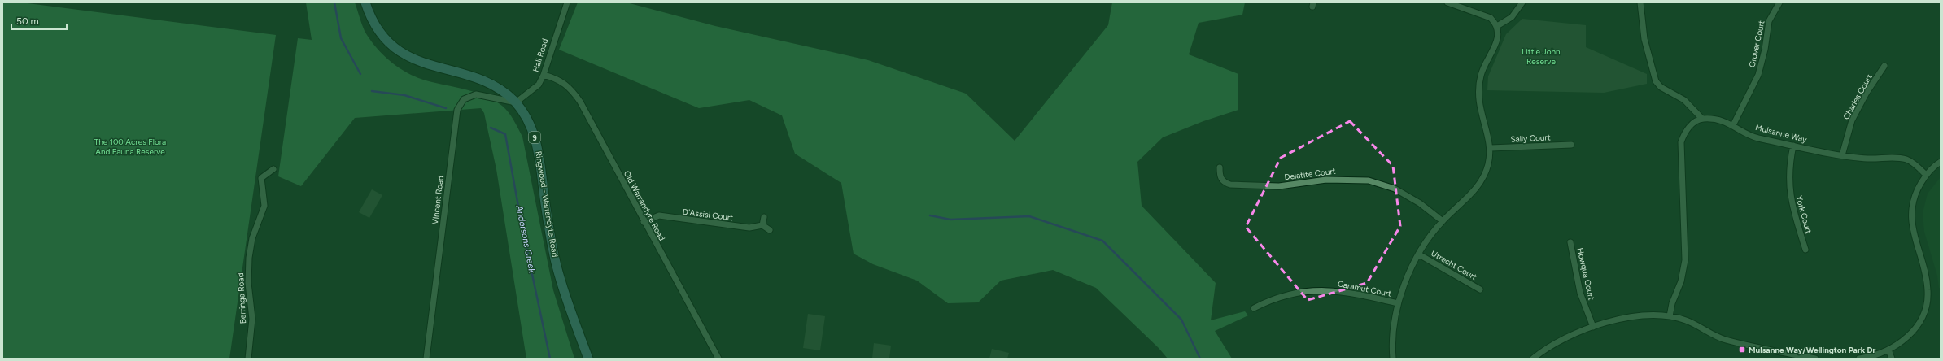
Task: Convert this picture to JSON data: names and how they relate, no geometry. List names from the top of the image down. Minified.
{"streets":{"main road":["9","Ringwood - Warrandyte Road"],"street":["Grover Court","Hall Road","Charles Court","Mulsanne Way","Sally Court","Delatite Court","Vincent Road","Old Warrandyte Road","D'Assisi Court","York Court","Utrecht Court","Howqua Court","Caramut Court","Berringa Road"]},"crossings":[["Grover Court","Mulsanne Way"],["Hall Road","Vincent Road"],["Hall Road","Ringwood - Warrandyte Road"],["Hall Road","Old Warrandyte Road"],["Charles Court","Mulsanne Way"],["Mulsanne Way","York Court"],["Vincent Road","Ringwood - Warrandyte Road"],["Old Warrandyte Road","D'Assisi Court"]],"water":["Andersons Creek"],"parks":["Little John Reserve","The 100 Acres Flora And Fauna Reserve"],"places":{"transit":["Mulsanne Way/Wellington Park Dr"]},"scale_bar":"50 m"}
